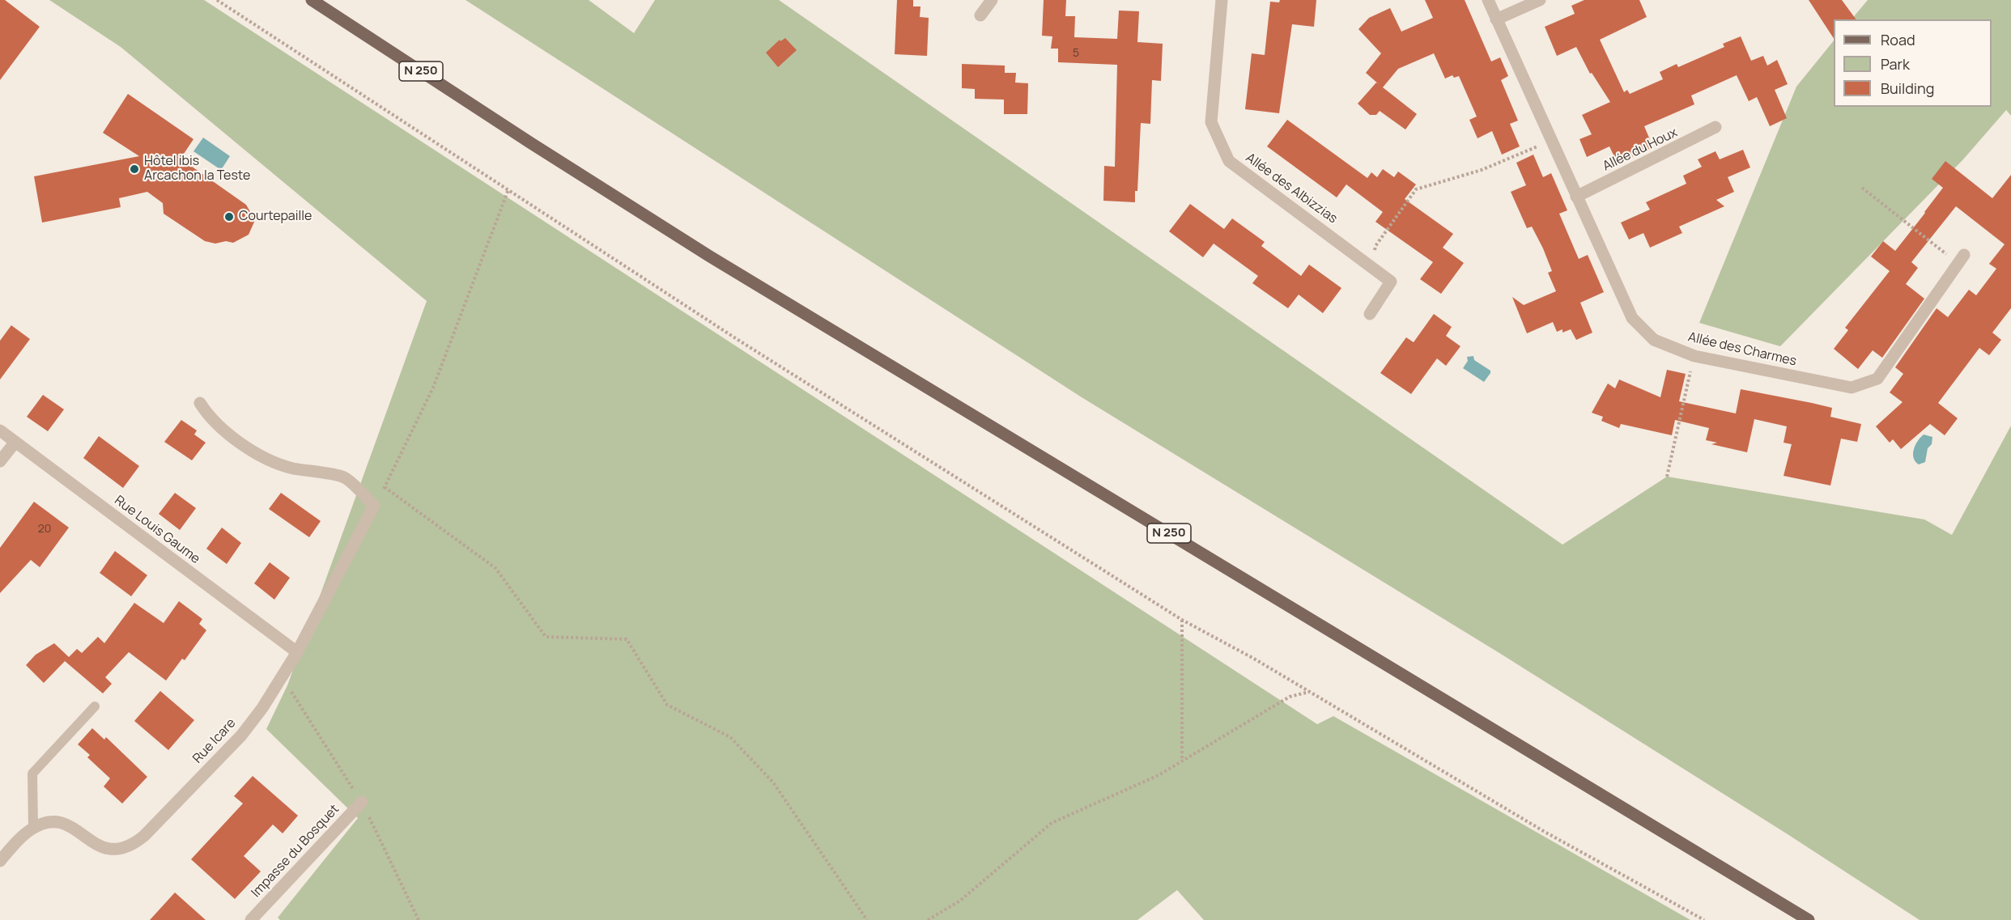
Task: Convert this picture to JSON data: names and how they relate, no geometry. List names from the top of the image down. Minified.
{"streets":{"main road":["N 250"],"street":["Allée du Houx","Allée des Albizzias","Allée des Charmes","Rue Louis Gaume","Rue Icare","Impasse du Bosquet"]},"crossings":[["Allée du Houx","Allée des Charmes"],["Rue Louis Gaume","Rue Icare"]],"places":["Hôtel ibis Arcachon la Teste","Courtepaille"],"house_numbers":["5","20"],"legend":["Road","Park","Building"]}
